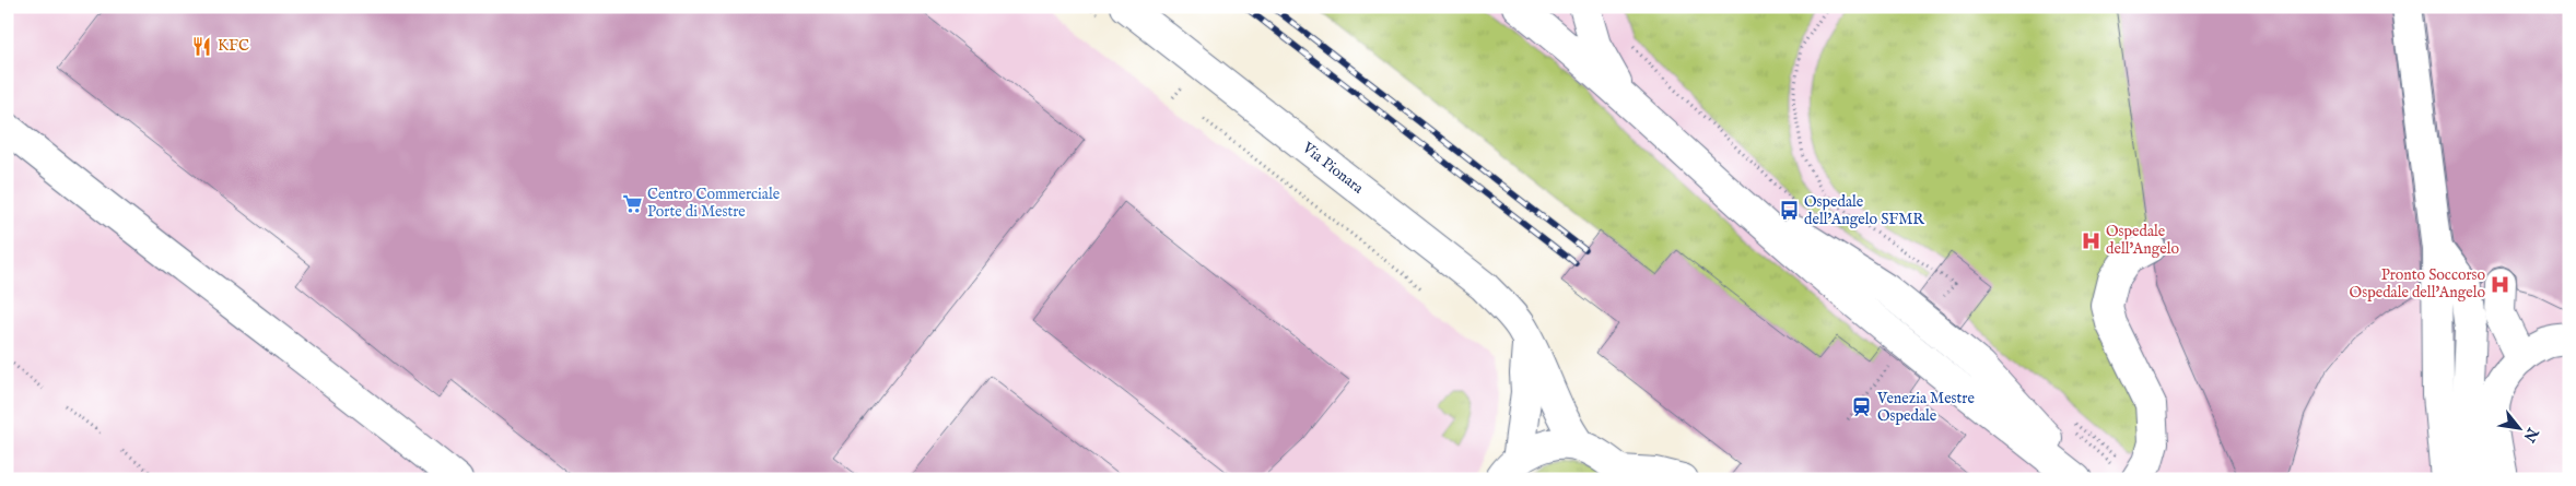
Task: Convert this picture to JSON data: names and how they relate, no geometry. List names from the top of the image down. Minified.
{"streets":{"street":["Via Pionara"]},"places":{"restaurant":["KFC"],"supermarket":["Centro Commerciale Porte di Mestre"],"bus stop":["Ospedale dell'Angelo SFMR"],"hospital":["Ospedale dell'Angelo","Pronto Soccorso Ospedale dell'Angelo"],"station":["Venezia Mestre Ospedale"]},"north":"bottom right"}
